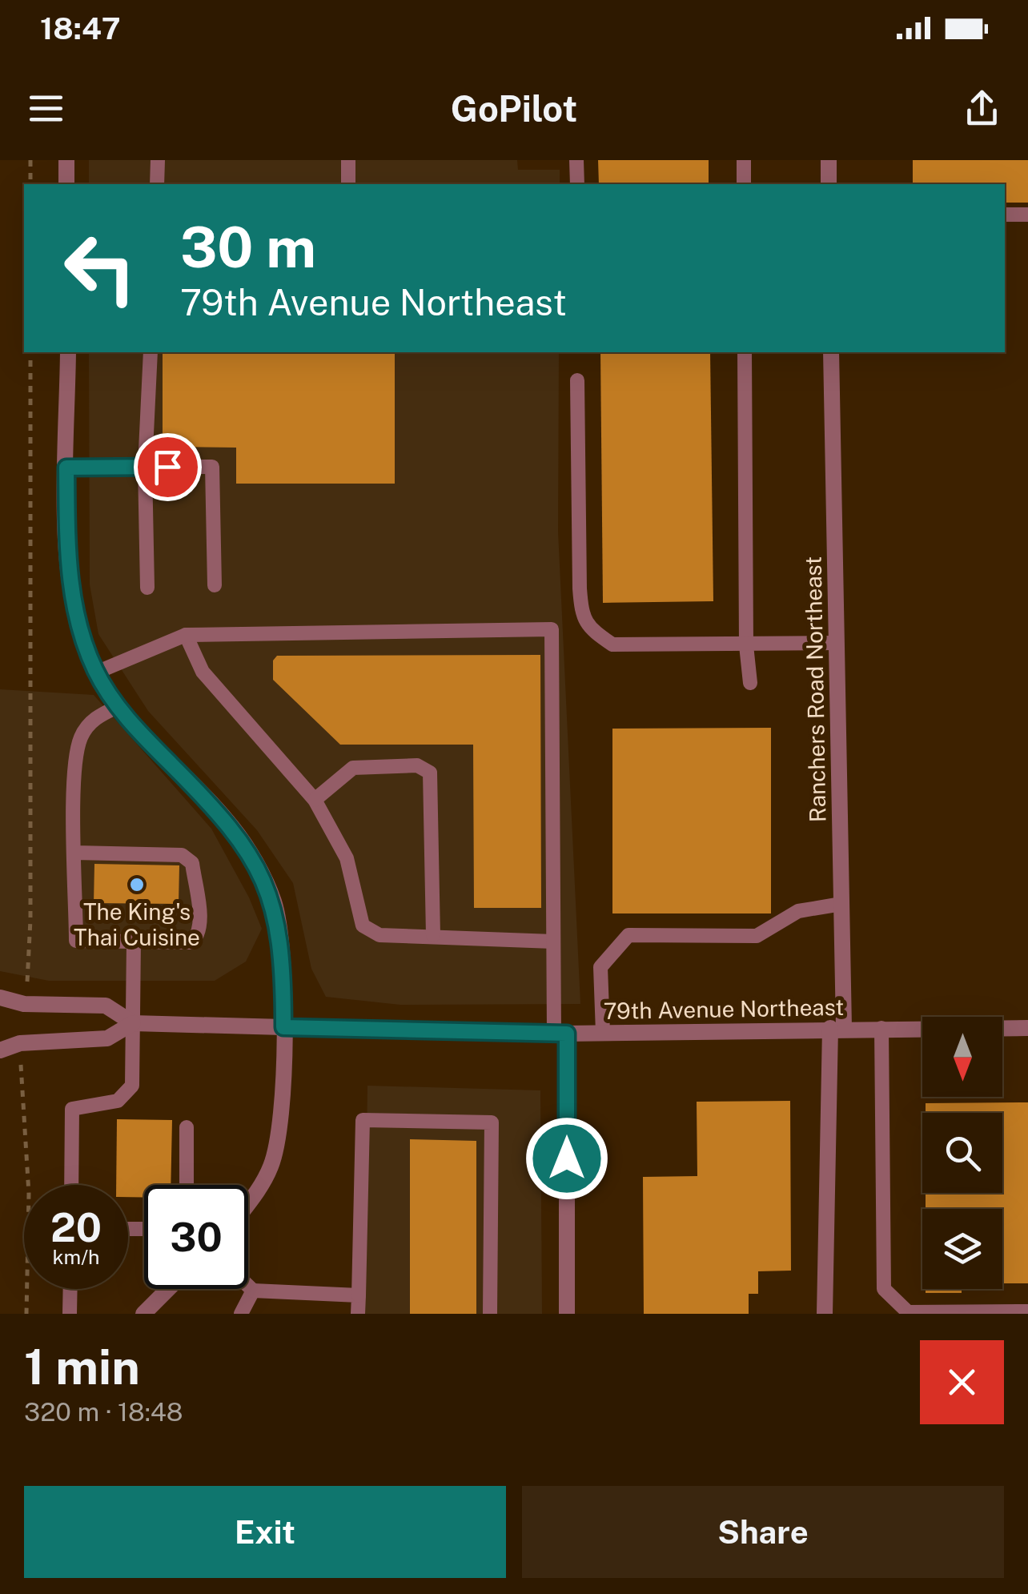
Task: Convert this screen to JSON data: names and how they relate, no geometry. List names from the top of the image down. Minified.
{"streets":{"street":["Ranchers Road Northeast","79th Avenue Northeast"]},"crossings":[["Ranchers Road Northeast","79th Avenue Northeast"]],"places":["The King's Thai Cuisine"],"north":"bottom","page":{"status":"18:47","header":"GoPilot","turn":["30 m","79th Avenue Northeast"],"speed":"20 km/h","limit":"30","heading":["1 min","320 m · 18:48"],"buttons":["Exit","Share"]}}
